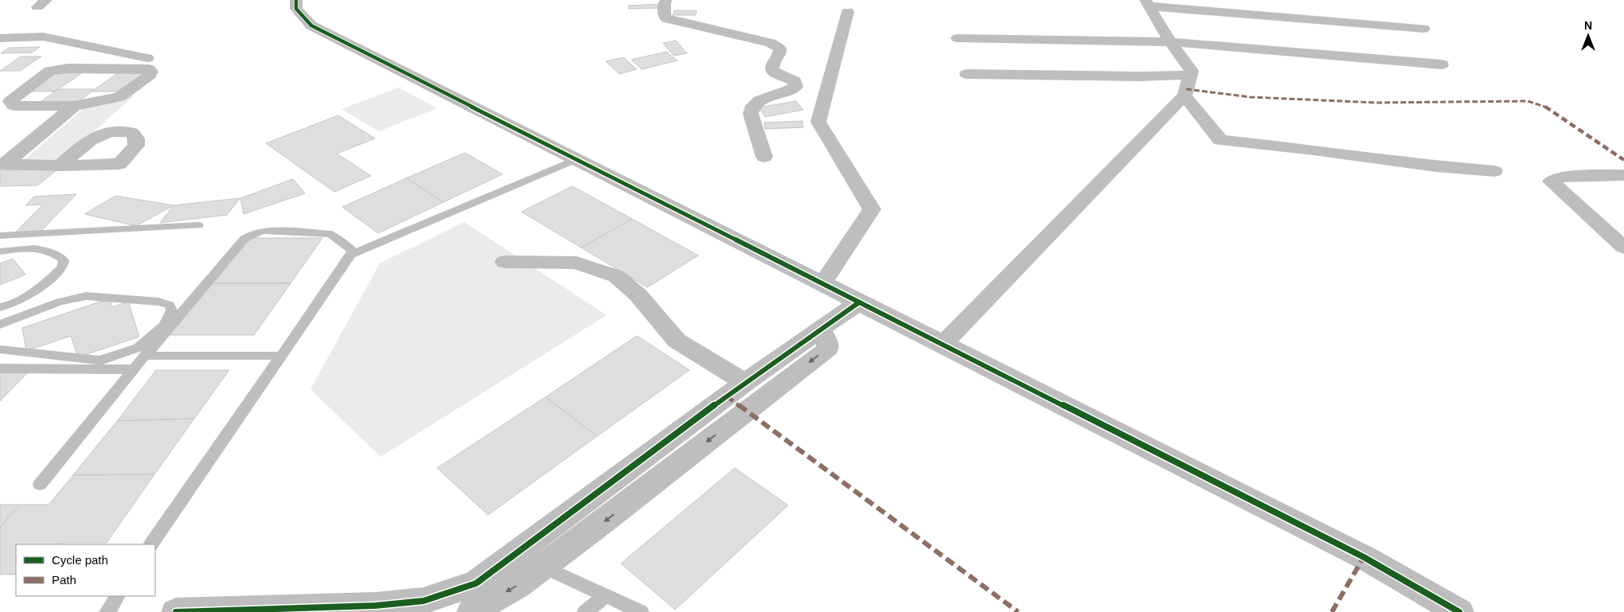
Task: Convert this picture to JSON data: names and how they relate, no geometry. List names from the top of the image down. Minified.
{"legend":["Cycle path","Path"],"north":"top"}
